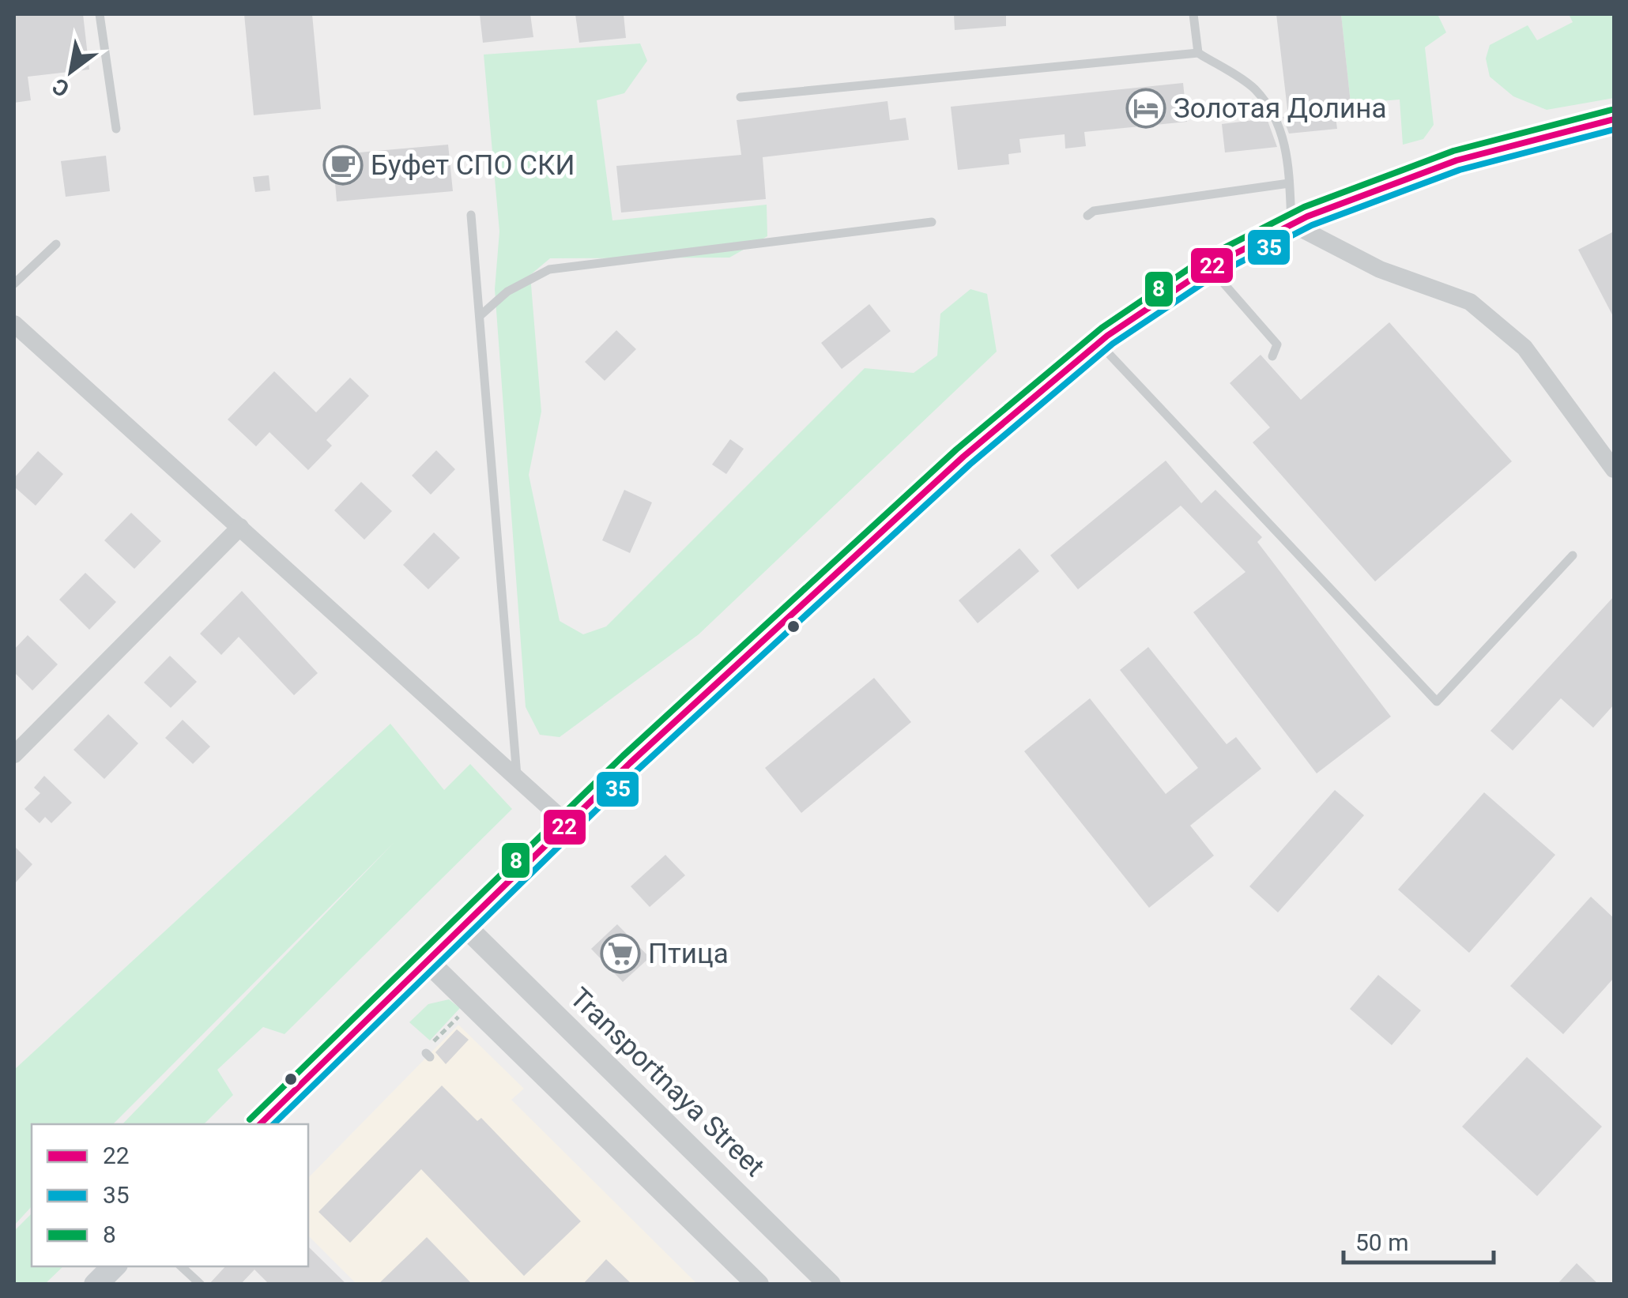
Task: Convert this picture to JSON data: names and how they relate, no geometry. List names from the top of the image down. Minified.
{"streets":{"street":["Transportnaya Street"]},"places":{"hotel":["Золотая Долина"],"cafe":["Буфет СПО СКИ"],"supermarket":["Птица"]},"lines":["transit line 8","transit line 22","transit line 35"],"legend":["22","35","8"],"scale_bar":"50 m","north":"bottom left"}
